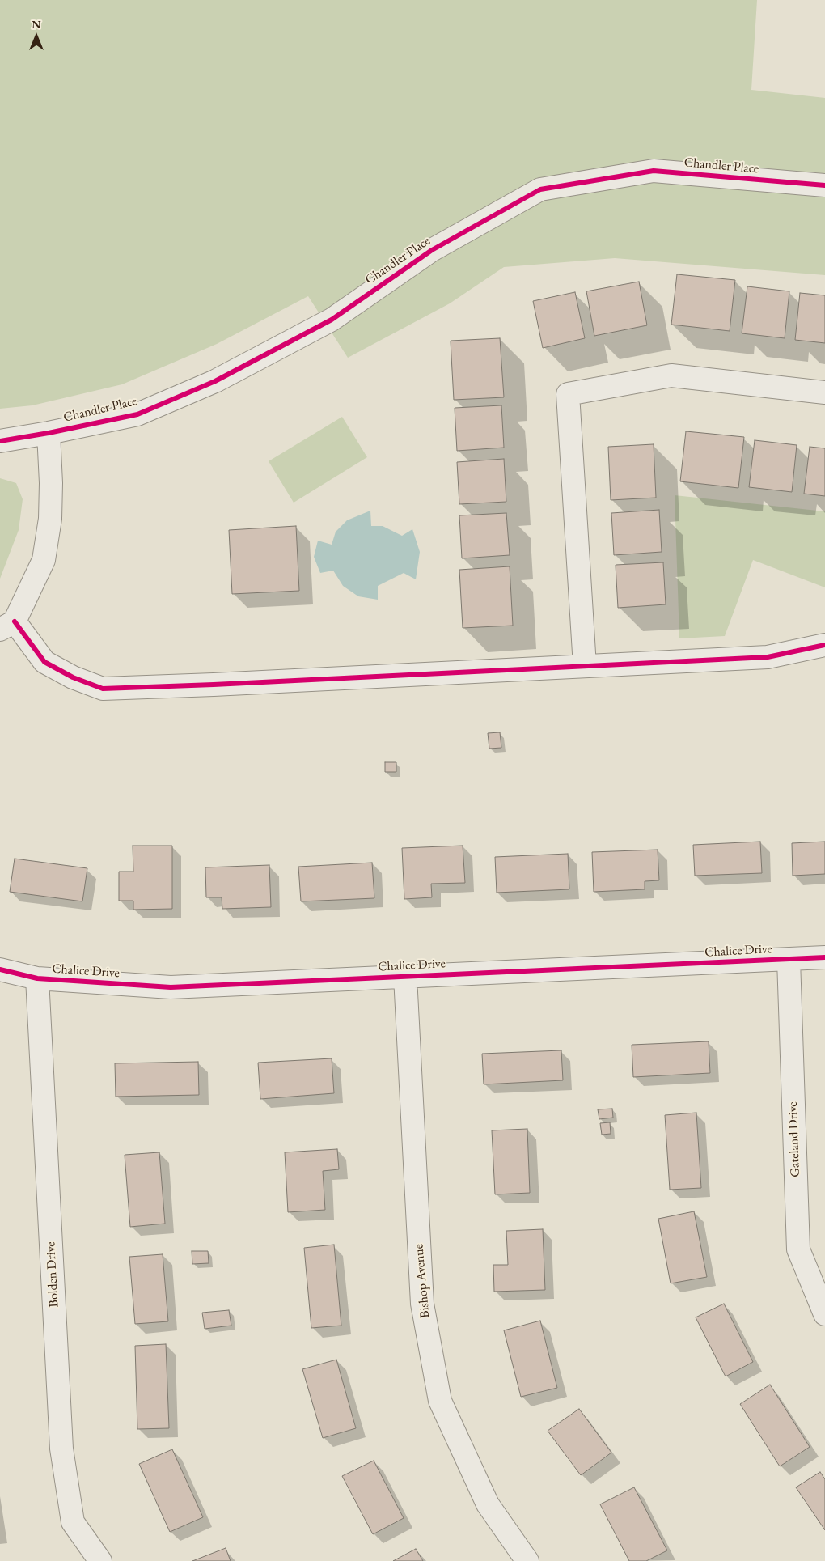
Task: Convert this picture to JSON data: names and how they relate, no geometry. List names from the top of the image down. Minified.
{"streets":{"street":["Chandler Place","Chalice Drive","Gateland Drive","Bolden Drive","Bishop Avenue"]},"crossings":[["Chalice Drive","Gateland Drive"],["Chalice Drive","Bolden Drive"],["Chalice Drive","Bishop Avenue"]],"north":"top"}
